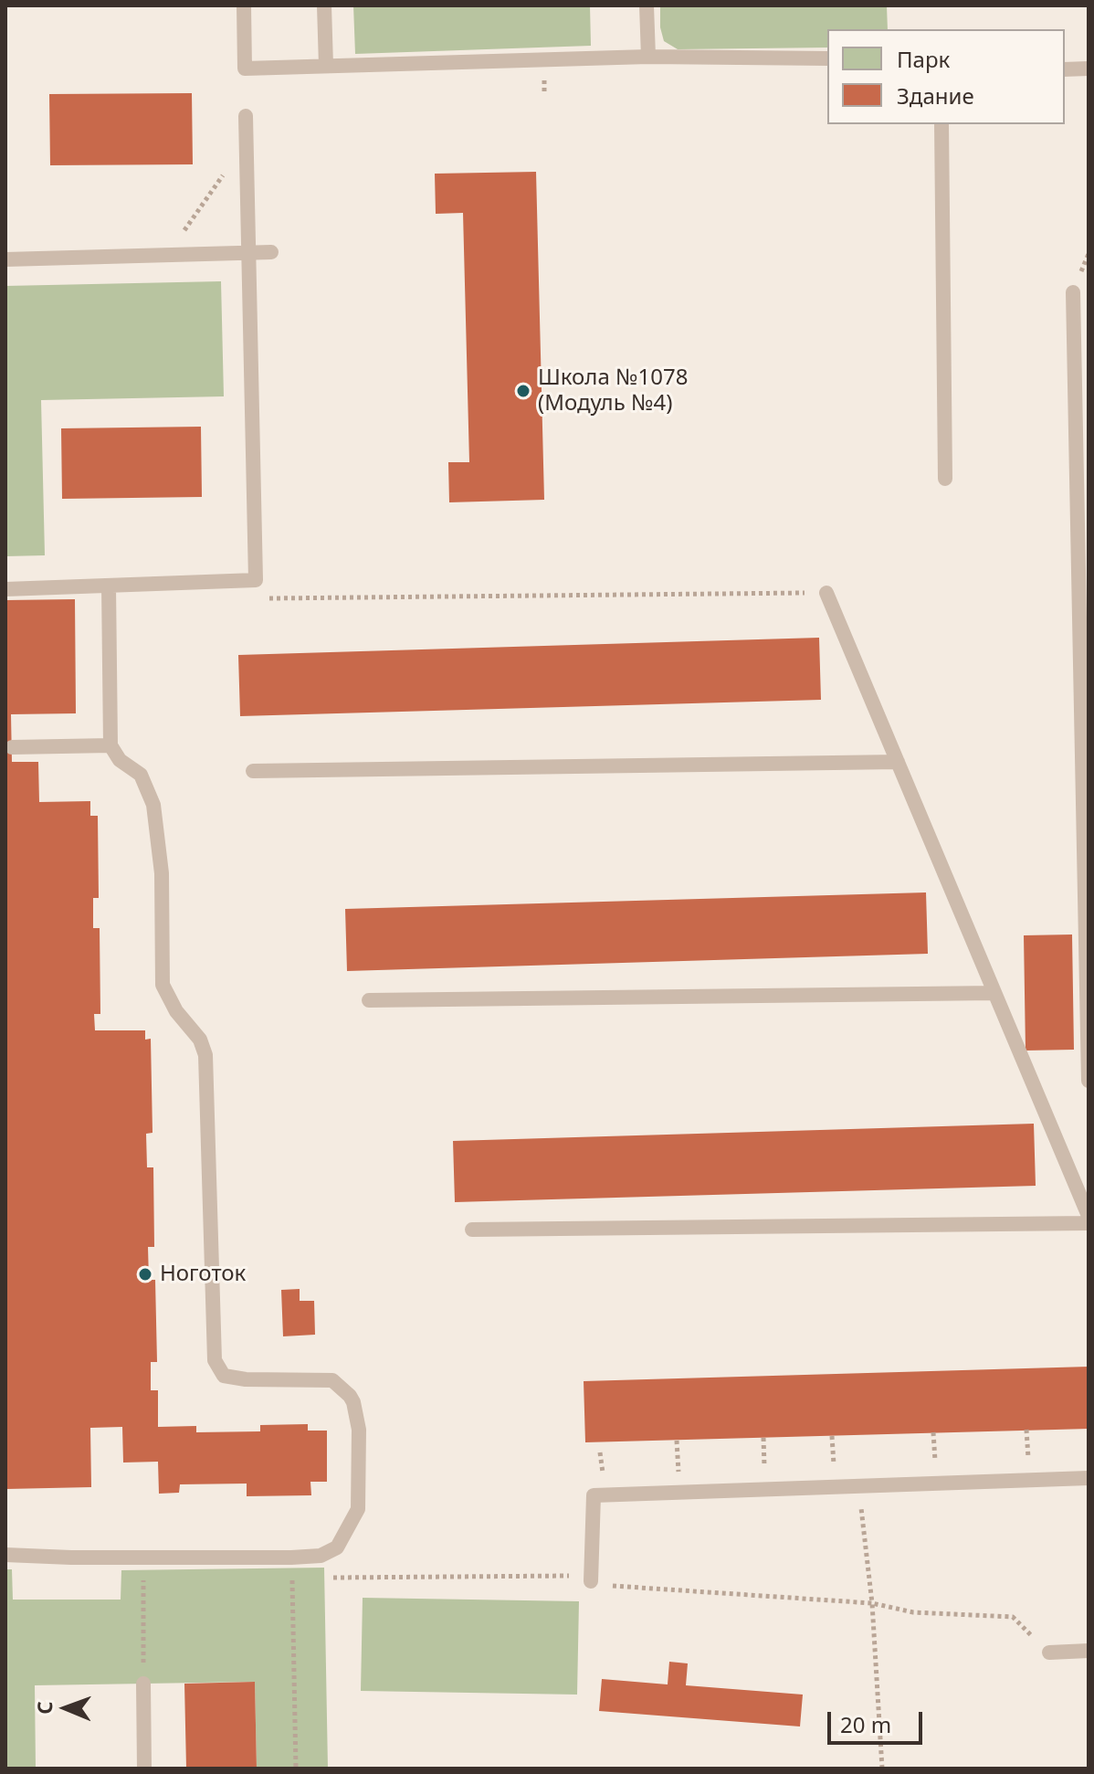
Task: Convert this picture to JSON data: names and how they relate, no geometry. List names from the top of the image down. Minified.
{"places":["Школа №1078 (Модуль №4)","Ноготок"],"legend":["Парк","Здание"],"scale_bar":"20 m","north":"left"}
